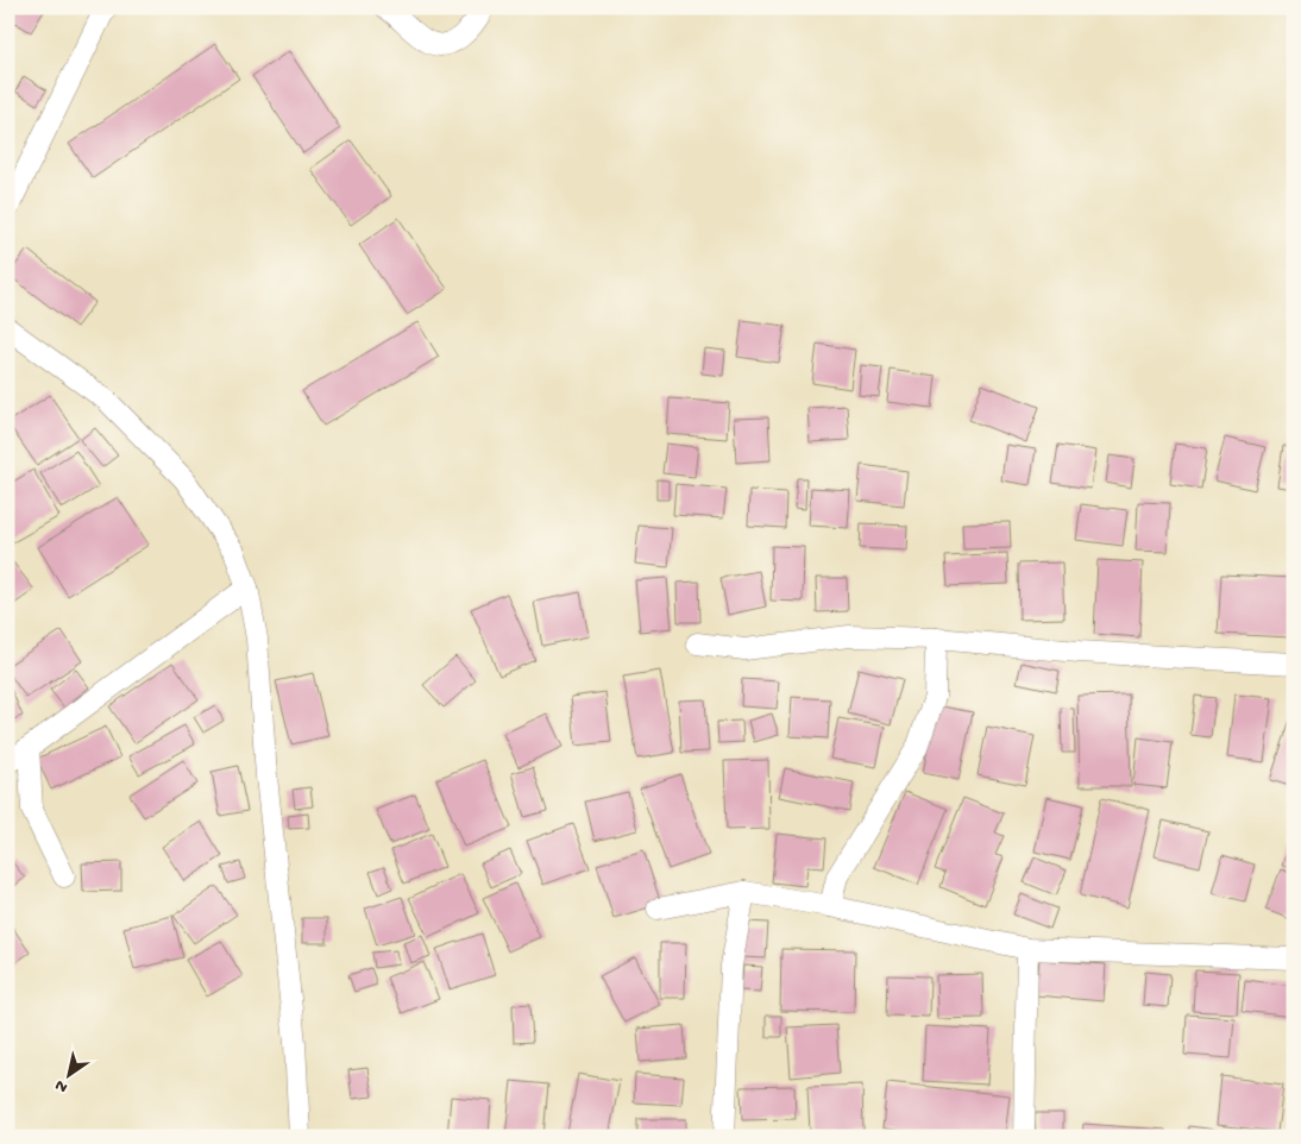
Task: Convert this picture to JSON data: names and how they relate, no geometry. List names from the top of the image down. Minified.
{"north":"bottom left"}
